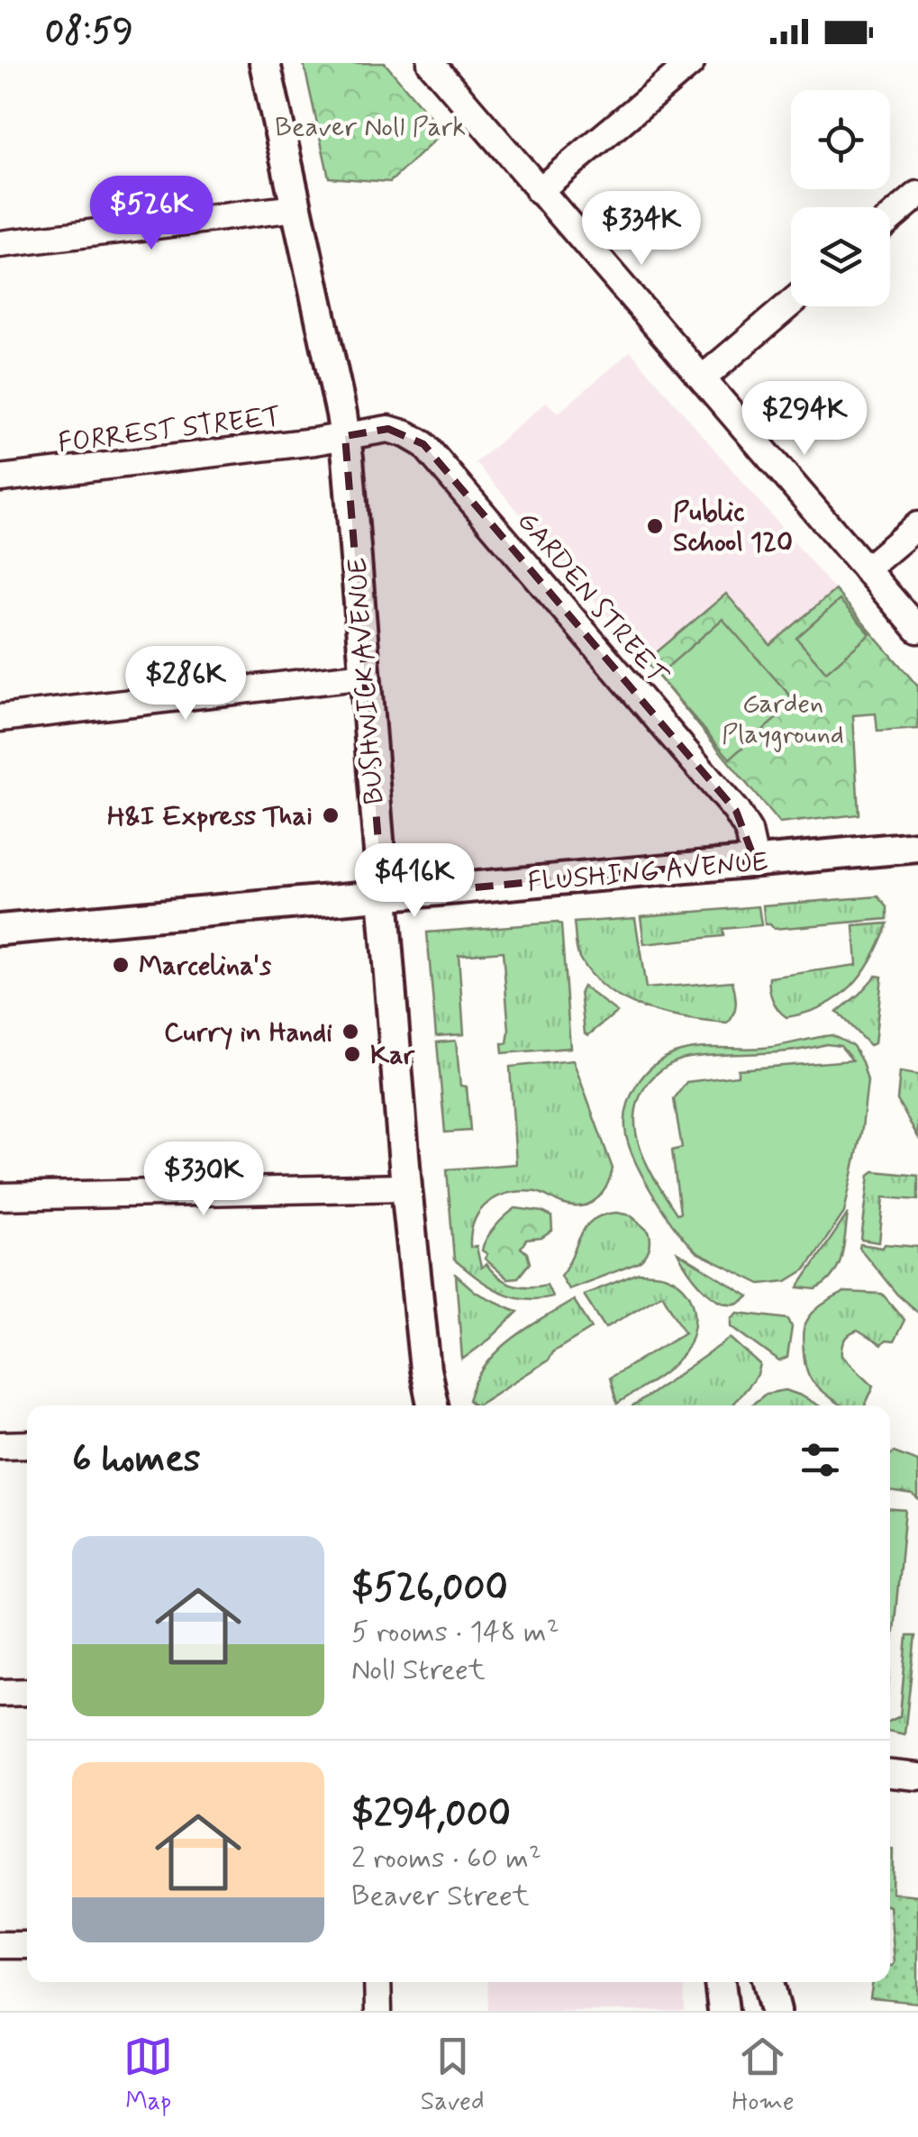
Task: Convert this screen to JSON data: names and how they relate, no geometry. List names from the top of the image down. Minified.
{"streets":{"main road":["BUSHWICK AVENUE","FLUSHING AVENUE"],"street":["FORREST STREET","GARDEN STREET"]},"crossings":[["FORREST STREET","GARDEN STREET"],["FORREST STREET","BUSHWICK AVENUE"],["GARDEN STREET","BUSHWICK AVENUE"],["GARDEN STREET","FLUSHING AVENUE"],["BUSHWICK AVENUE","FLUSHING AVENUE"]],"parks":["Beaver Noll Park","Garden Playground"],"places":["Public School 120","H&I Express Thai","Marcelina's","Curry in Handi","Kar"],"page":{"status":"08:59","price":["$526K","$334K","$294K","$286K","$416K","$330K"],"heading":"6 homes","list":[{"name":"$526,000","note":"5 rooms · 148 m² · Noll Street"},{"name":"$294,000","note":"2 rooms · 60 m² · Beaver Street"}],"tabs":["Map","Saved","Home"]}}
